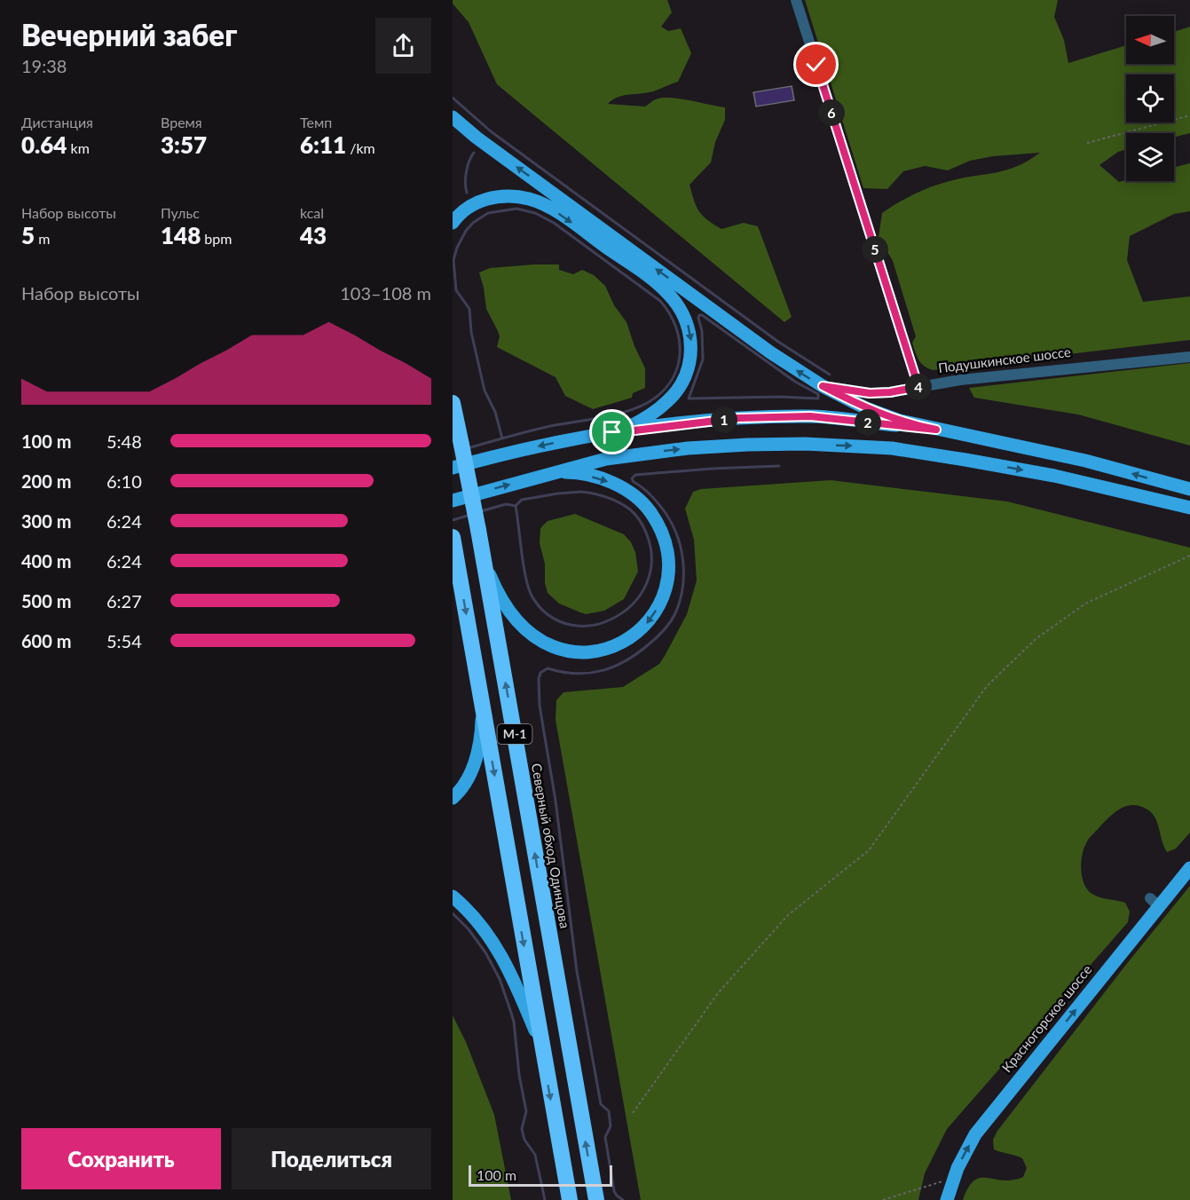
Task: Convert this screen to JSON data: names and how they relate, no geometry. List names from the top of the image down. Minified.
{"streets":{"highway":["М-1","Северный обход Одинцова"],"main road":["Красногорское шоссе"],"street":["Подушкинское шоссе"]},"one_way":["Красногорское шоссе"],"scale_bar":"100 m","north":"left","page":{"heading":["Вечерний забег","19:38"],"stats":[["Дистанция","0.64 km"],["Время","3:57"],["Темп","6:11 /km"],["Набор высоты","5 m"],["Пульс","148 bpm"],["kcal","43"]],"pins":["6","5","4","1","2"],"chart":["Набор высоты","103–108 m"],"list":[{"name":"100 m","note":"5:48"},{"name":"200 m","note":"6:10"},{"name":"300 m","note":"6:24"},{"name":"400 m","note":"6:24"},{"name":"500 m","note":"6:27"},{"name":"600 m","note":"5:54"}],"buttons":["Сохранить","Поделиться"],"scale":"100 m"}}
